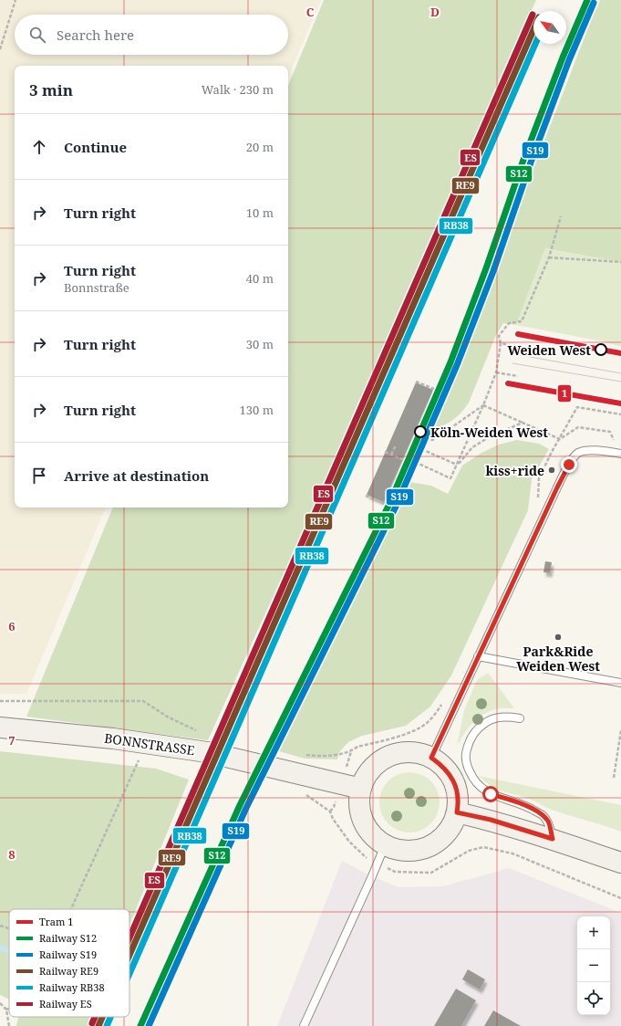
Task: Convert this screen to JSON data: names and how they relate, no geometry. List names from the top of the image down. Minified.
{"streets":{"main road":["BONNSTRASSE"]},"places":["Weiden West","Köln-Weiden West","kiss+ride","Park&Ride Weiden West"],"lines":["rail line S12","rail line S19","rail line ES","rail line RE9","rail line RB38","tram line 1"],"legend":["Tram 1","Railway S12","Railway S19","Railway RE9","Railway RB38","Railway ES"],"north":"top left","page":{"search":"Search here","heading":["3 min","Walk · 230 m"],"list":[["Continue","20 m"],["Turn right","10 m"],["Turn right","Bonnstraße","40 m"],["Turn right","30 m"],["Turn right","130 m"],"Arrive at destination"],"map_buttons":["+","−"]},"grid":{"columns":["C","D"],"rows":["6","7","8"]}}
